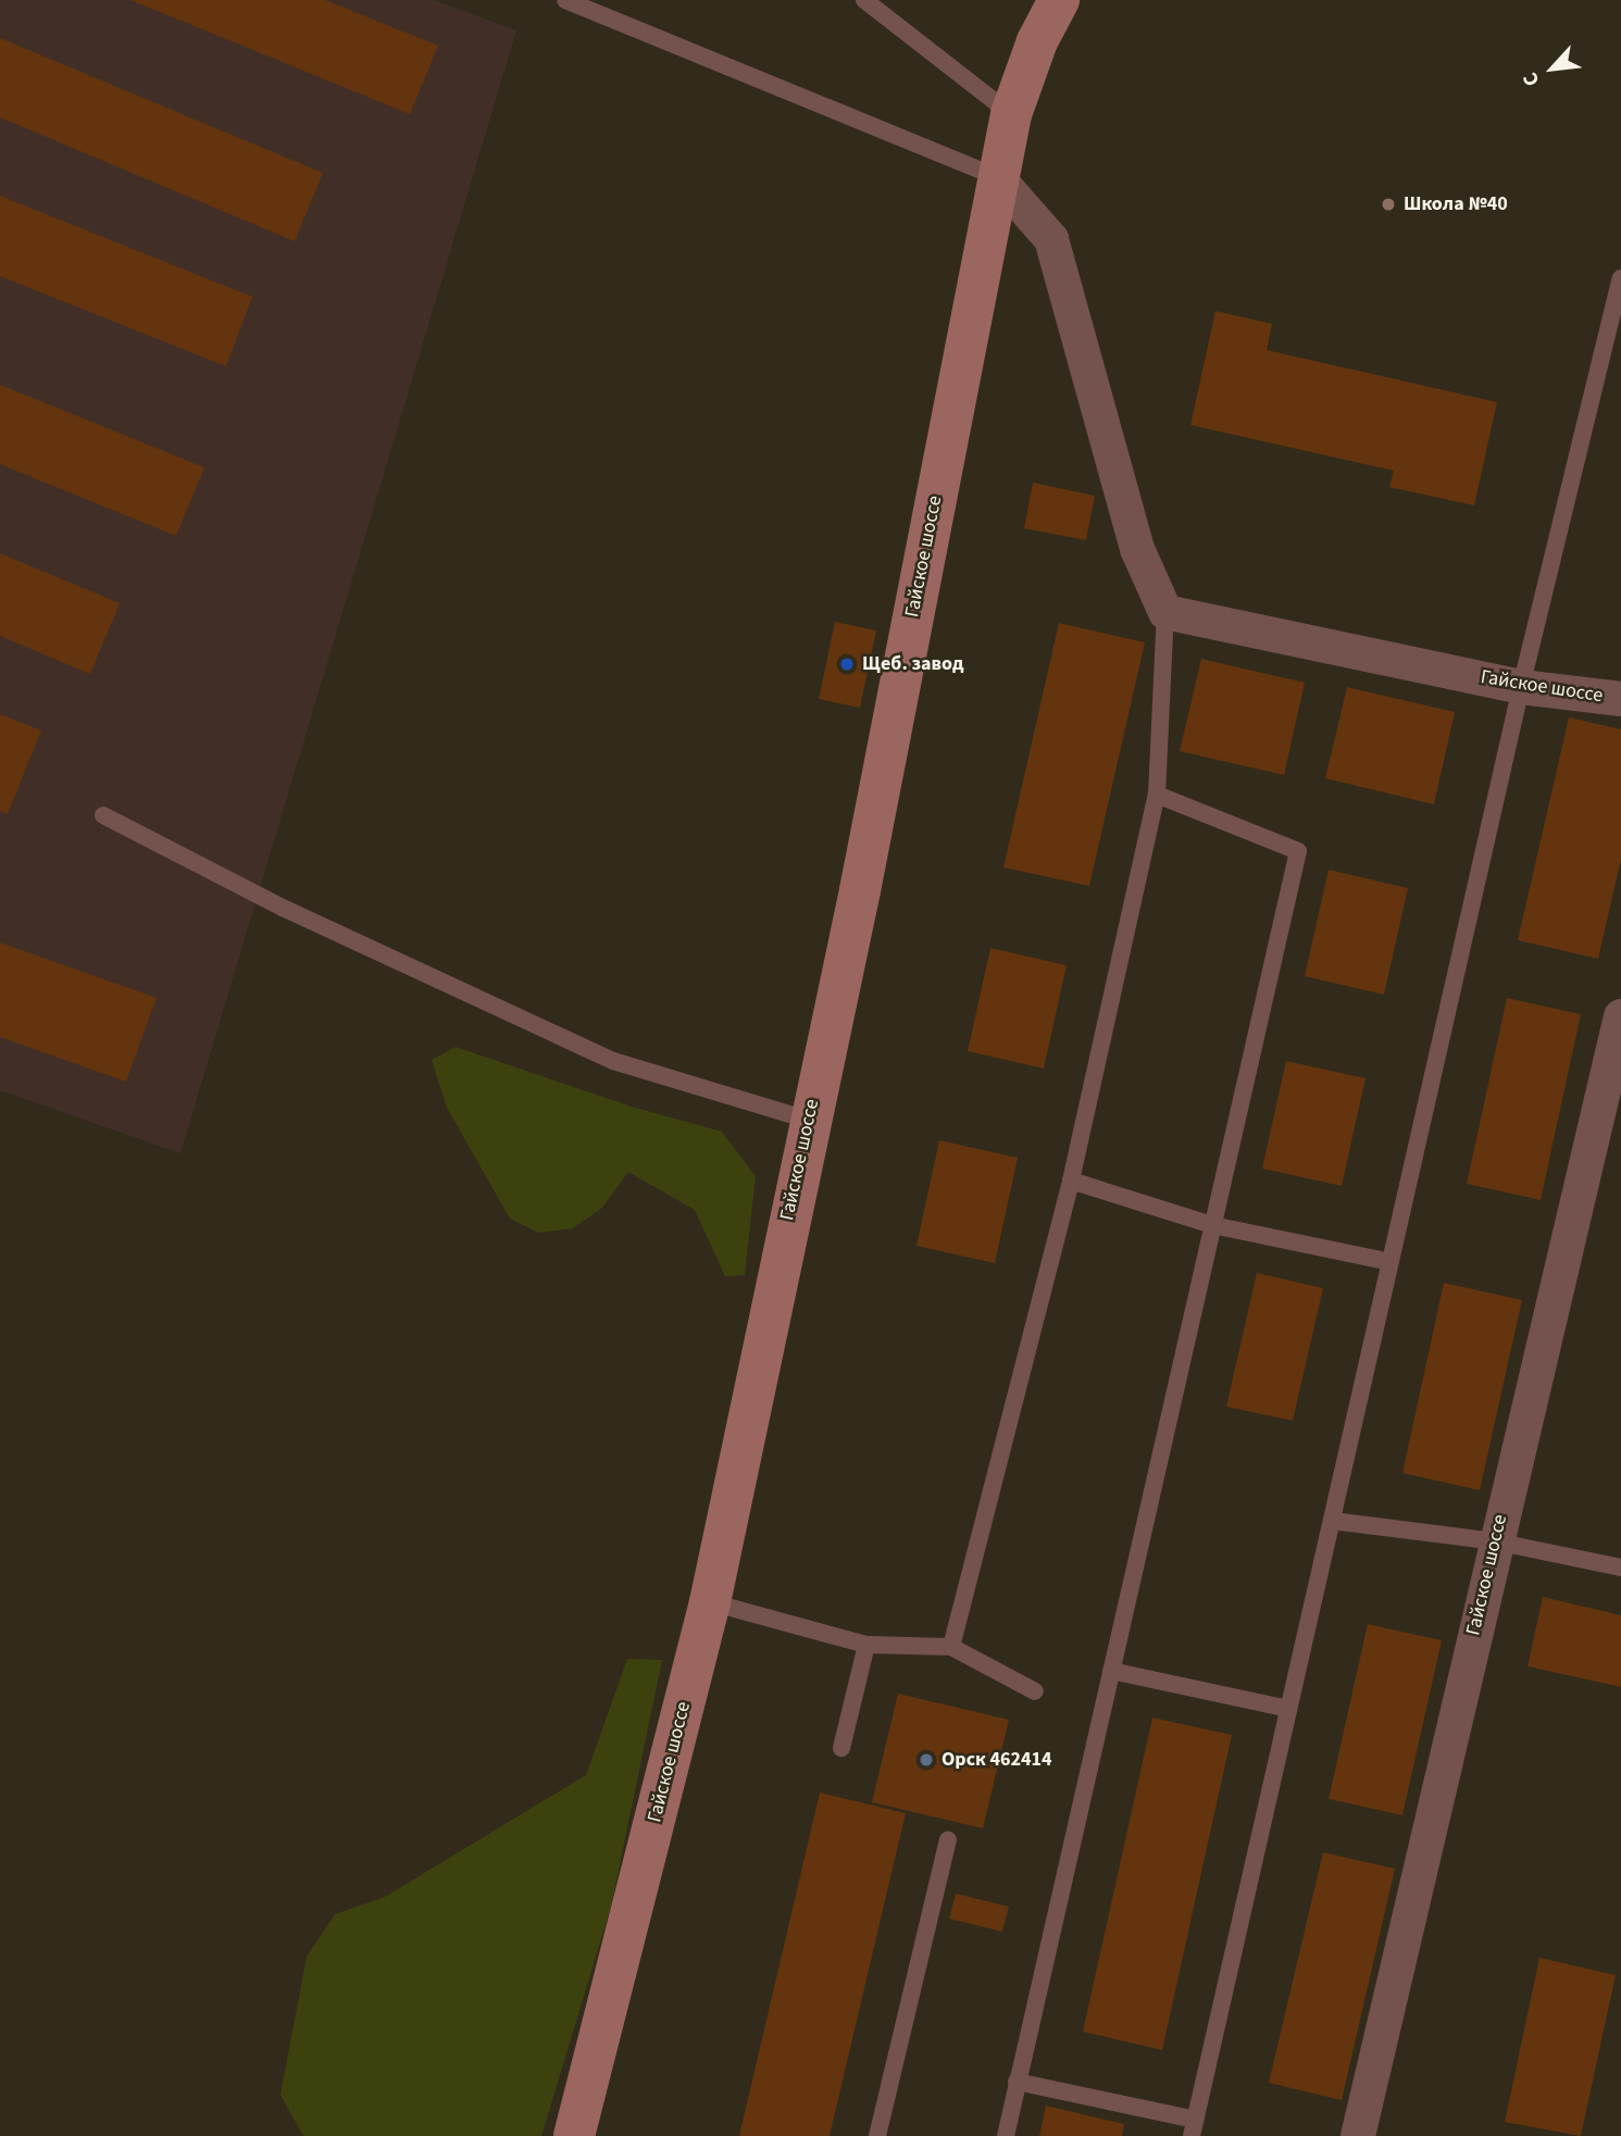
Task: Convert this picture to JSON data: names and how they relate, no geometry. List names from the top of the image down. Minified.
{"streets":{"main road":["Гайское шоссе"]},"places":["Школа №40","Щеб. завод","Орск 462414"],"north":"bottom left"}
